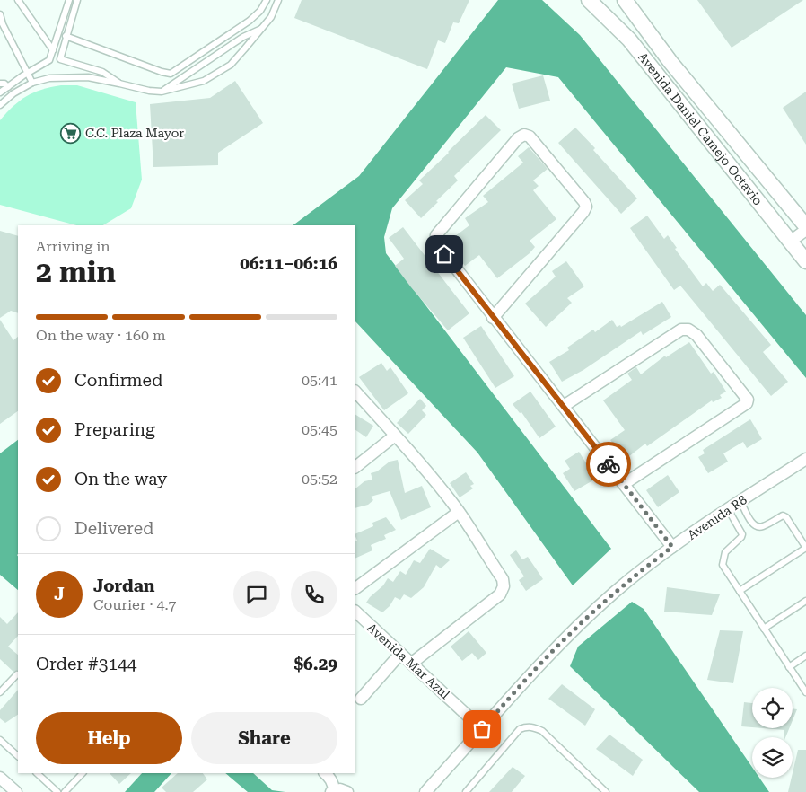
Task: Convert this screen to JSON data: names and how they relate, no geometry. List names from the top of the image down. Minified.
{"streets":{"street":["Avenida Daniel Camejo Octavio","Avenida R8","Avenida Mar Azul"]},"crossings":[["Avenida R8","Avenida Mar Azul"]],"places":{"supermarket":["C.C. Plaza Mayor"]},"page":{"heading":["2 min","Arriving in","06:11–06:16"],"panel":["Jordan","Courier · 4.7","Order #3144","$6.29"],"bar":"On the way · 160 m","list":[["Confirmed","05:41"],["Preparing","05:45"],["On the way","05:52"],"Delivered"],"round":"J","buttons":["Help","Share"]}}
